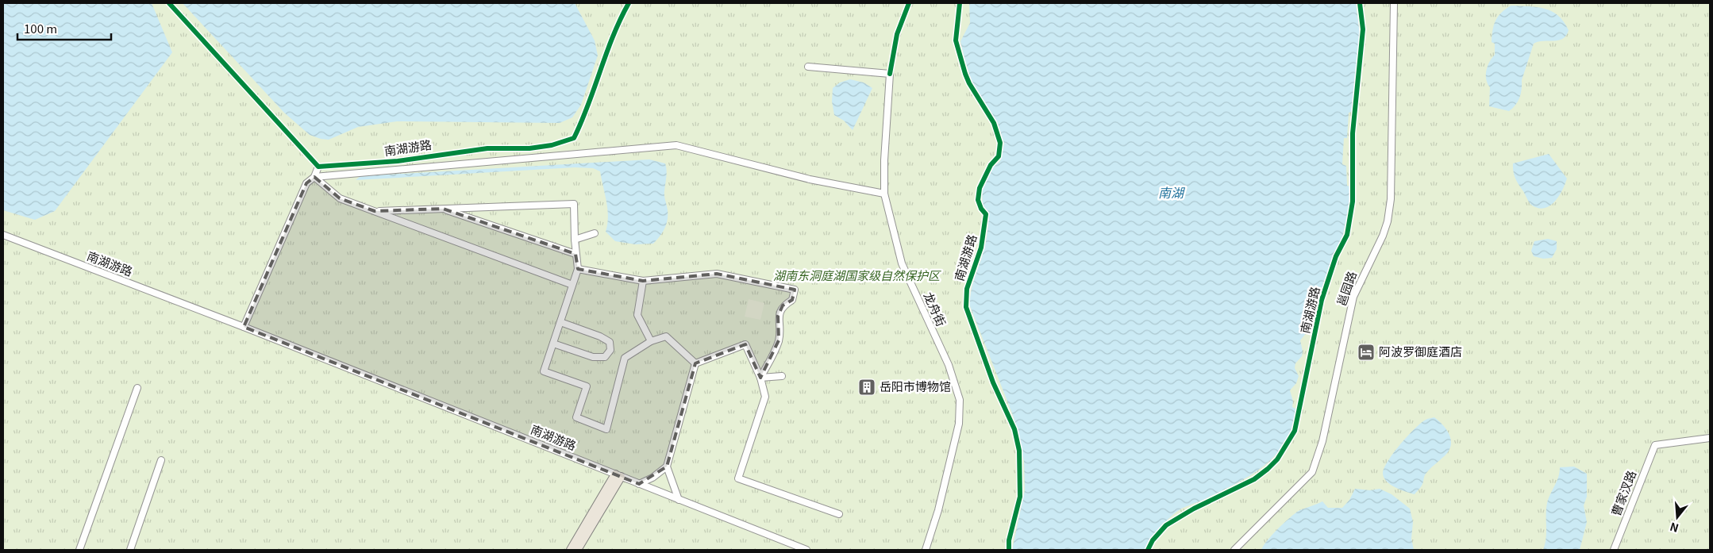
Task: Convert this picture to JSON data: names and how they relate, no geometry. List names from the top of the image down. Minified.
{"streets":{"street":["南湖游路","邕园路","龙舟街","曹家汊路"]},"water":["南湖"],"parks":["湖南东洞庭湖国家级自然保护区"],"places":{"hotel":["阿波罗御庭酒店"],"building":["岳阳市博物馆"]},"scale_bar":"100 m","north":"bottom"}
